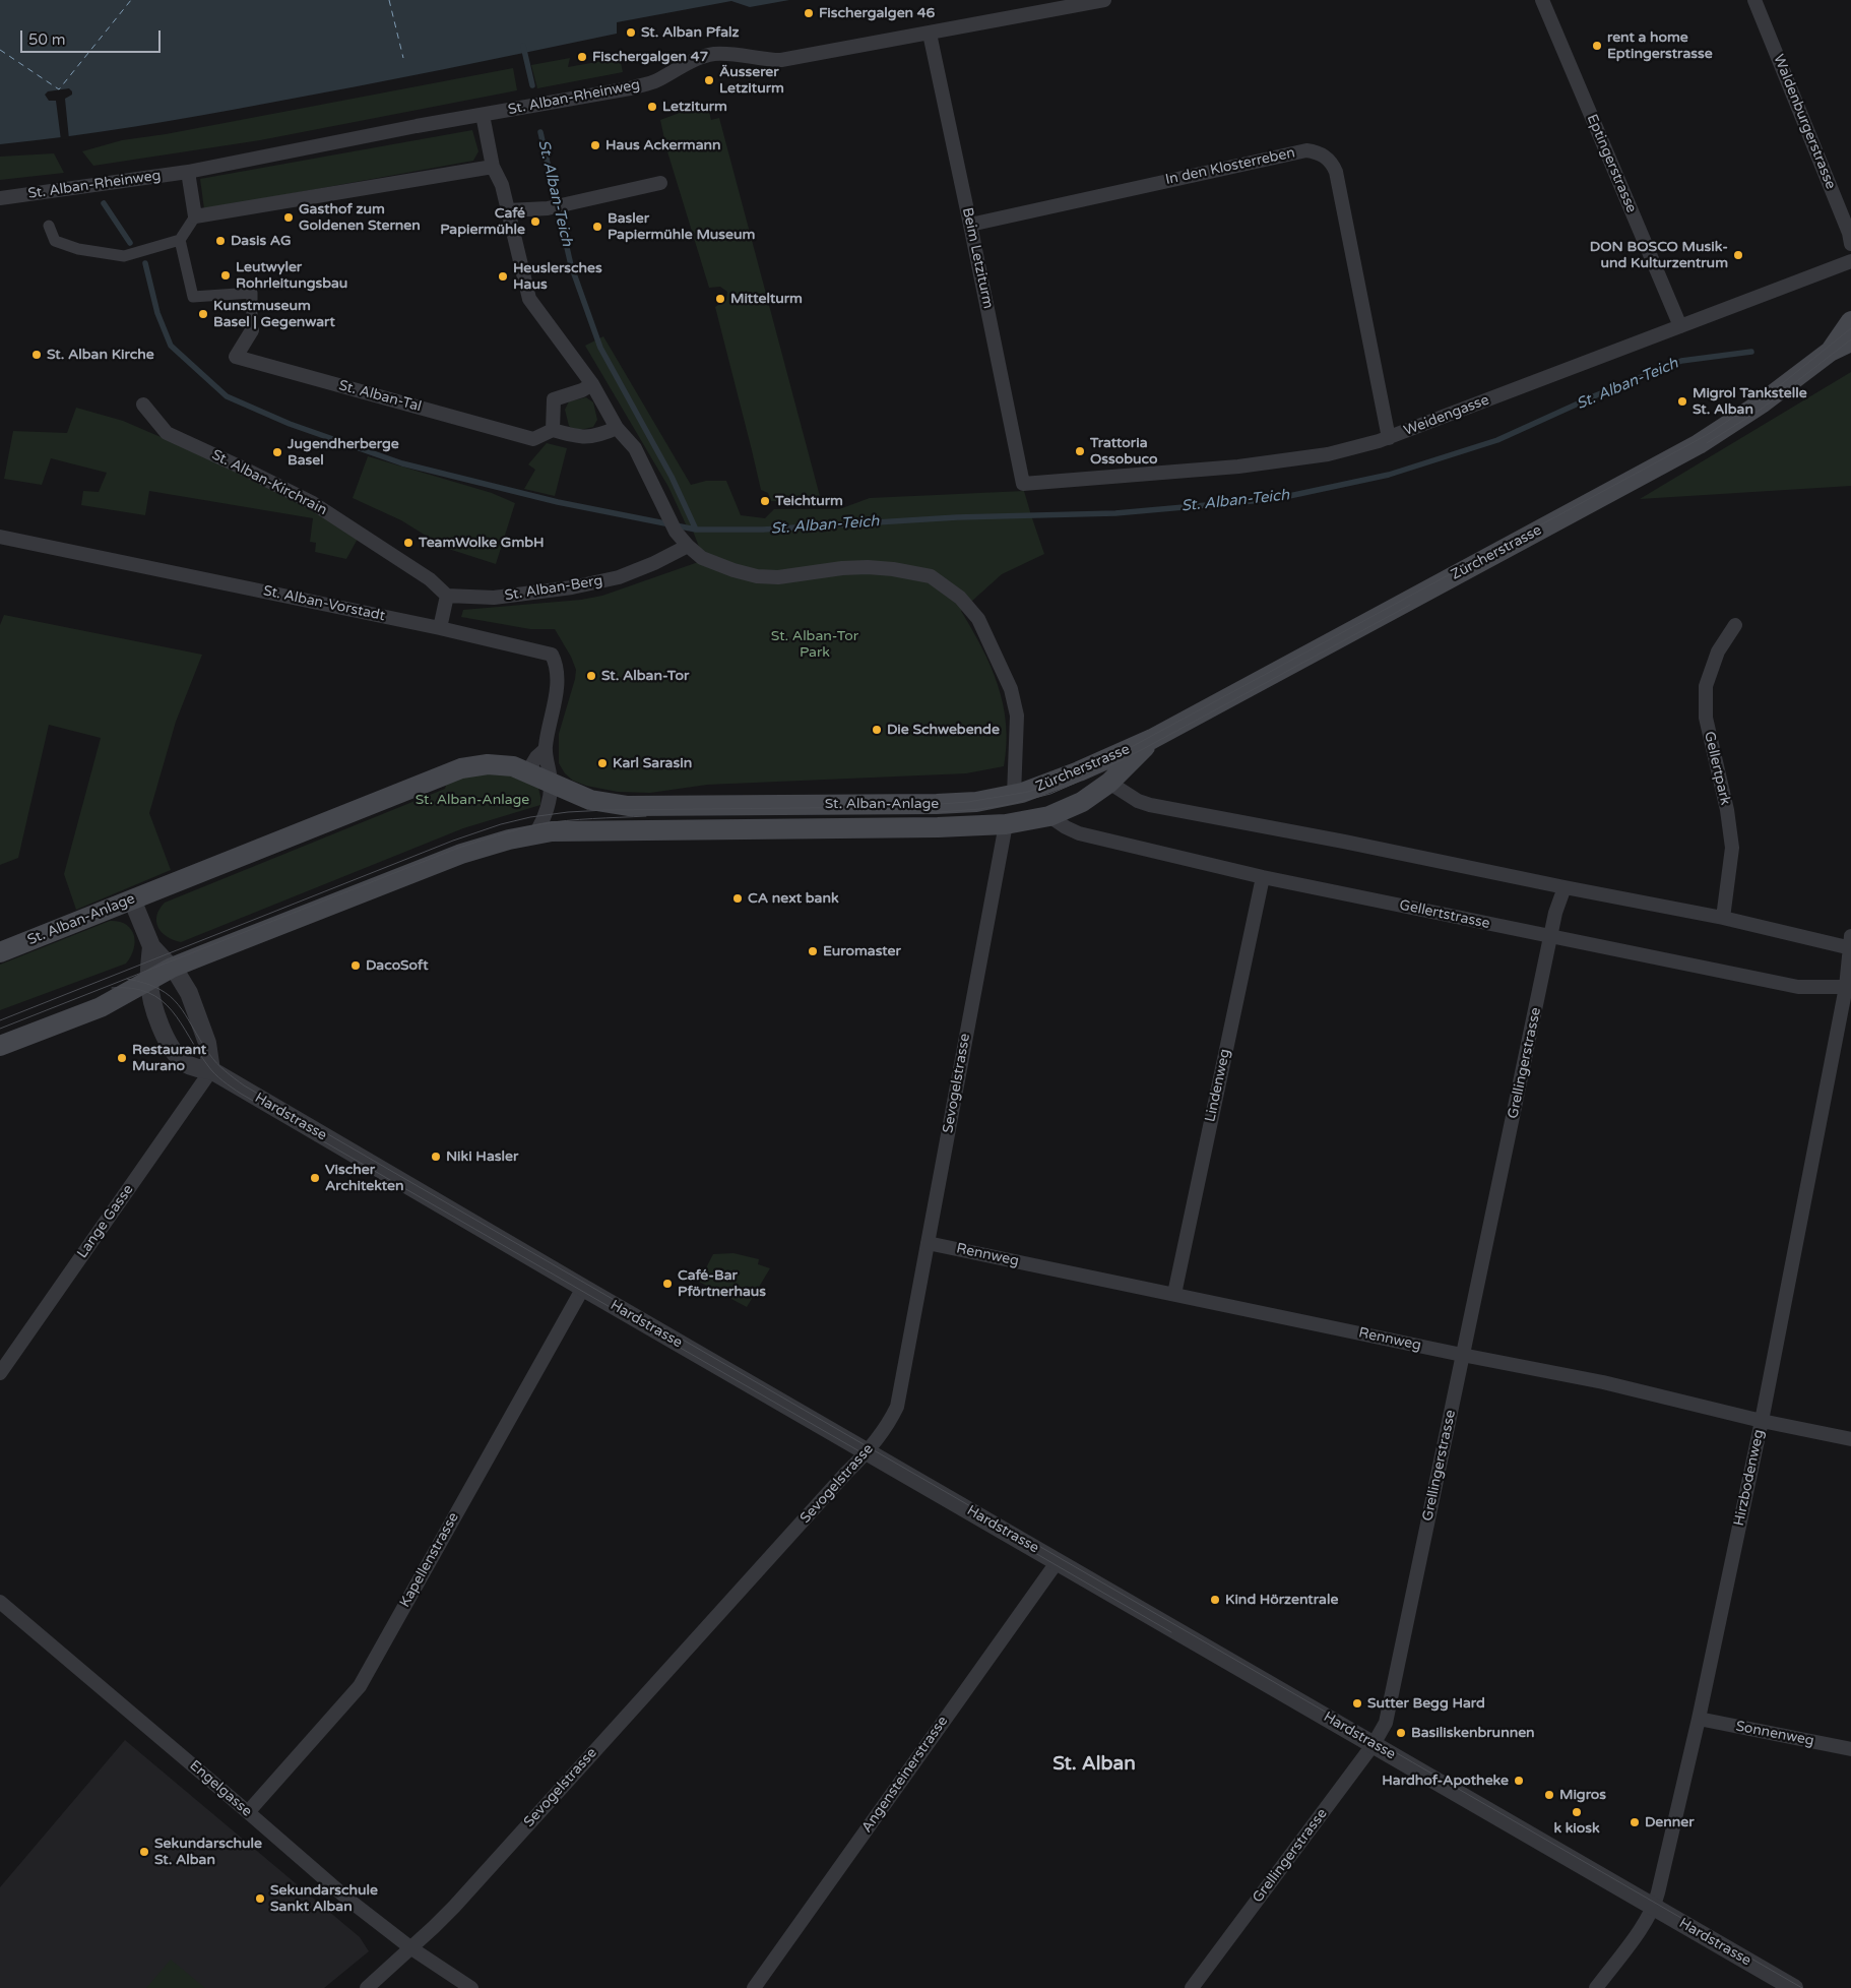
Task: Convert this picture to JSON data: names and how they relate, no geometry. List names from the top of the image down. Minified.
{"streets":{"main road":["Zürcherstrasse","St. Alban-Anlage"],"street":["St. Alban-Rheinweg","Waldenburgerstrasse","Eptingerstrasse","In den Klosterreben","Beim Letziturm","St. Alban-Tal","Weidengasse","St. Alban-Kirchrain","St. Alban-Berg","St. Alban-Vorstadt","Gellertpark","Gellertstrasse","Grellingerstrasse","Sevogelstrasse","Lindenweg","Hardstrasse","Lange Gasse","Rennweg","Hirzbodenweg","Kapellenstrasse","Sonnenweg","Angensteinerstrasse","Engelgasse"]},"crossings":[["St. Alban-Rheinweg","Beim Letziturm"],["Eptingerstrasse","Weidengasse"],["In den Klosterreben","Beim Letziturm"],["In den Klosterreben","Weidengasse"],["Beim Letziturm","Weidengasse"],["St. Alban-Kirchrain","St. Alban-Berg"],["Zürcherstrasse","St. Alban-Anlage"],["Zürcherstrasse","Gellertstrasse"],["Zürcherstrasse","Sevogelstrasse"],["St. Alban-Vorstadt","St. Alban-Anlage"],["St. Alban-Anlage","Sevogelstrasse"],["St. Alban-Anlage","Hardstrasse"],["Gellertstrasse","Grellingerstrasse"],["Gellertstrasse","Lindenweg"],["Gellertstrasse","Hirzbodenweg"],["Grellingerstrasse","Hardstrasse"],["Grellingerstrasse","Rennweg"],["Sevogelstrasse","Hardstrasse"],["Sevogelstrasse","Rennweg"],["Sevogelstrasse","Engelgasse"],["Lindenweg","Rennweg"],["Hardstrasse","Lange Gasse"],["Hardstrasse","Hirzbodenweg"],["Hardstrasse","Kapellenstrasse"],["Hardstrasse","Angensteinerstrasse"],["Rennweg","Hirzbodenweg"],["Hirzbodenweg","Sonnenweg"],["Kapellenstrasse","Engelgasse"]],"districts":["St. Alban"],"water":["St. Alban-Teich"],"parks":["St. Alban-Tor Park","St. Alban-Anlage"],"places":["Fischergalgen 46","St. Alban Pfalz","rent a home Eptingerstrasse","Fischergalgen 47","Äusserer Letziturm","Letziturm","Haus Ackermann","Gasthof zum Goldenen Sternen","Café Papiermühle","Basler Papiermühle Museum","Dasis AG","DON BOSCO Musik- und Kulturzentrum","Leutwyler Rohrleitungsbau","Heuslersches Haus","Mittelturm","Kunstmuseum Basel | Gegenwart","St. Alban Kirche","Migrol Tankstelle St. Alban","Trattoria Ossobuco","Jugendherberge Basel","Teichturm","TeamWolke GmbH","St. Alban-Tor","Die Schwebende","Karl Sarasin","CA next bank","Euromaster","DacoSoft","Restaurant Murano","Niki Hasler","Vischer Architekten","Café-Bar Pförtnerhaus","Kind Hörzentrale","Sutter Begg Hard","Basiliskenbrunnen","Hardhof-Apotheke","Migros","k kiosk","Denner","Sekundarschule St. Alban","Sekundarschule Sankt Alban"],"scale_bar":"50 m"}
